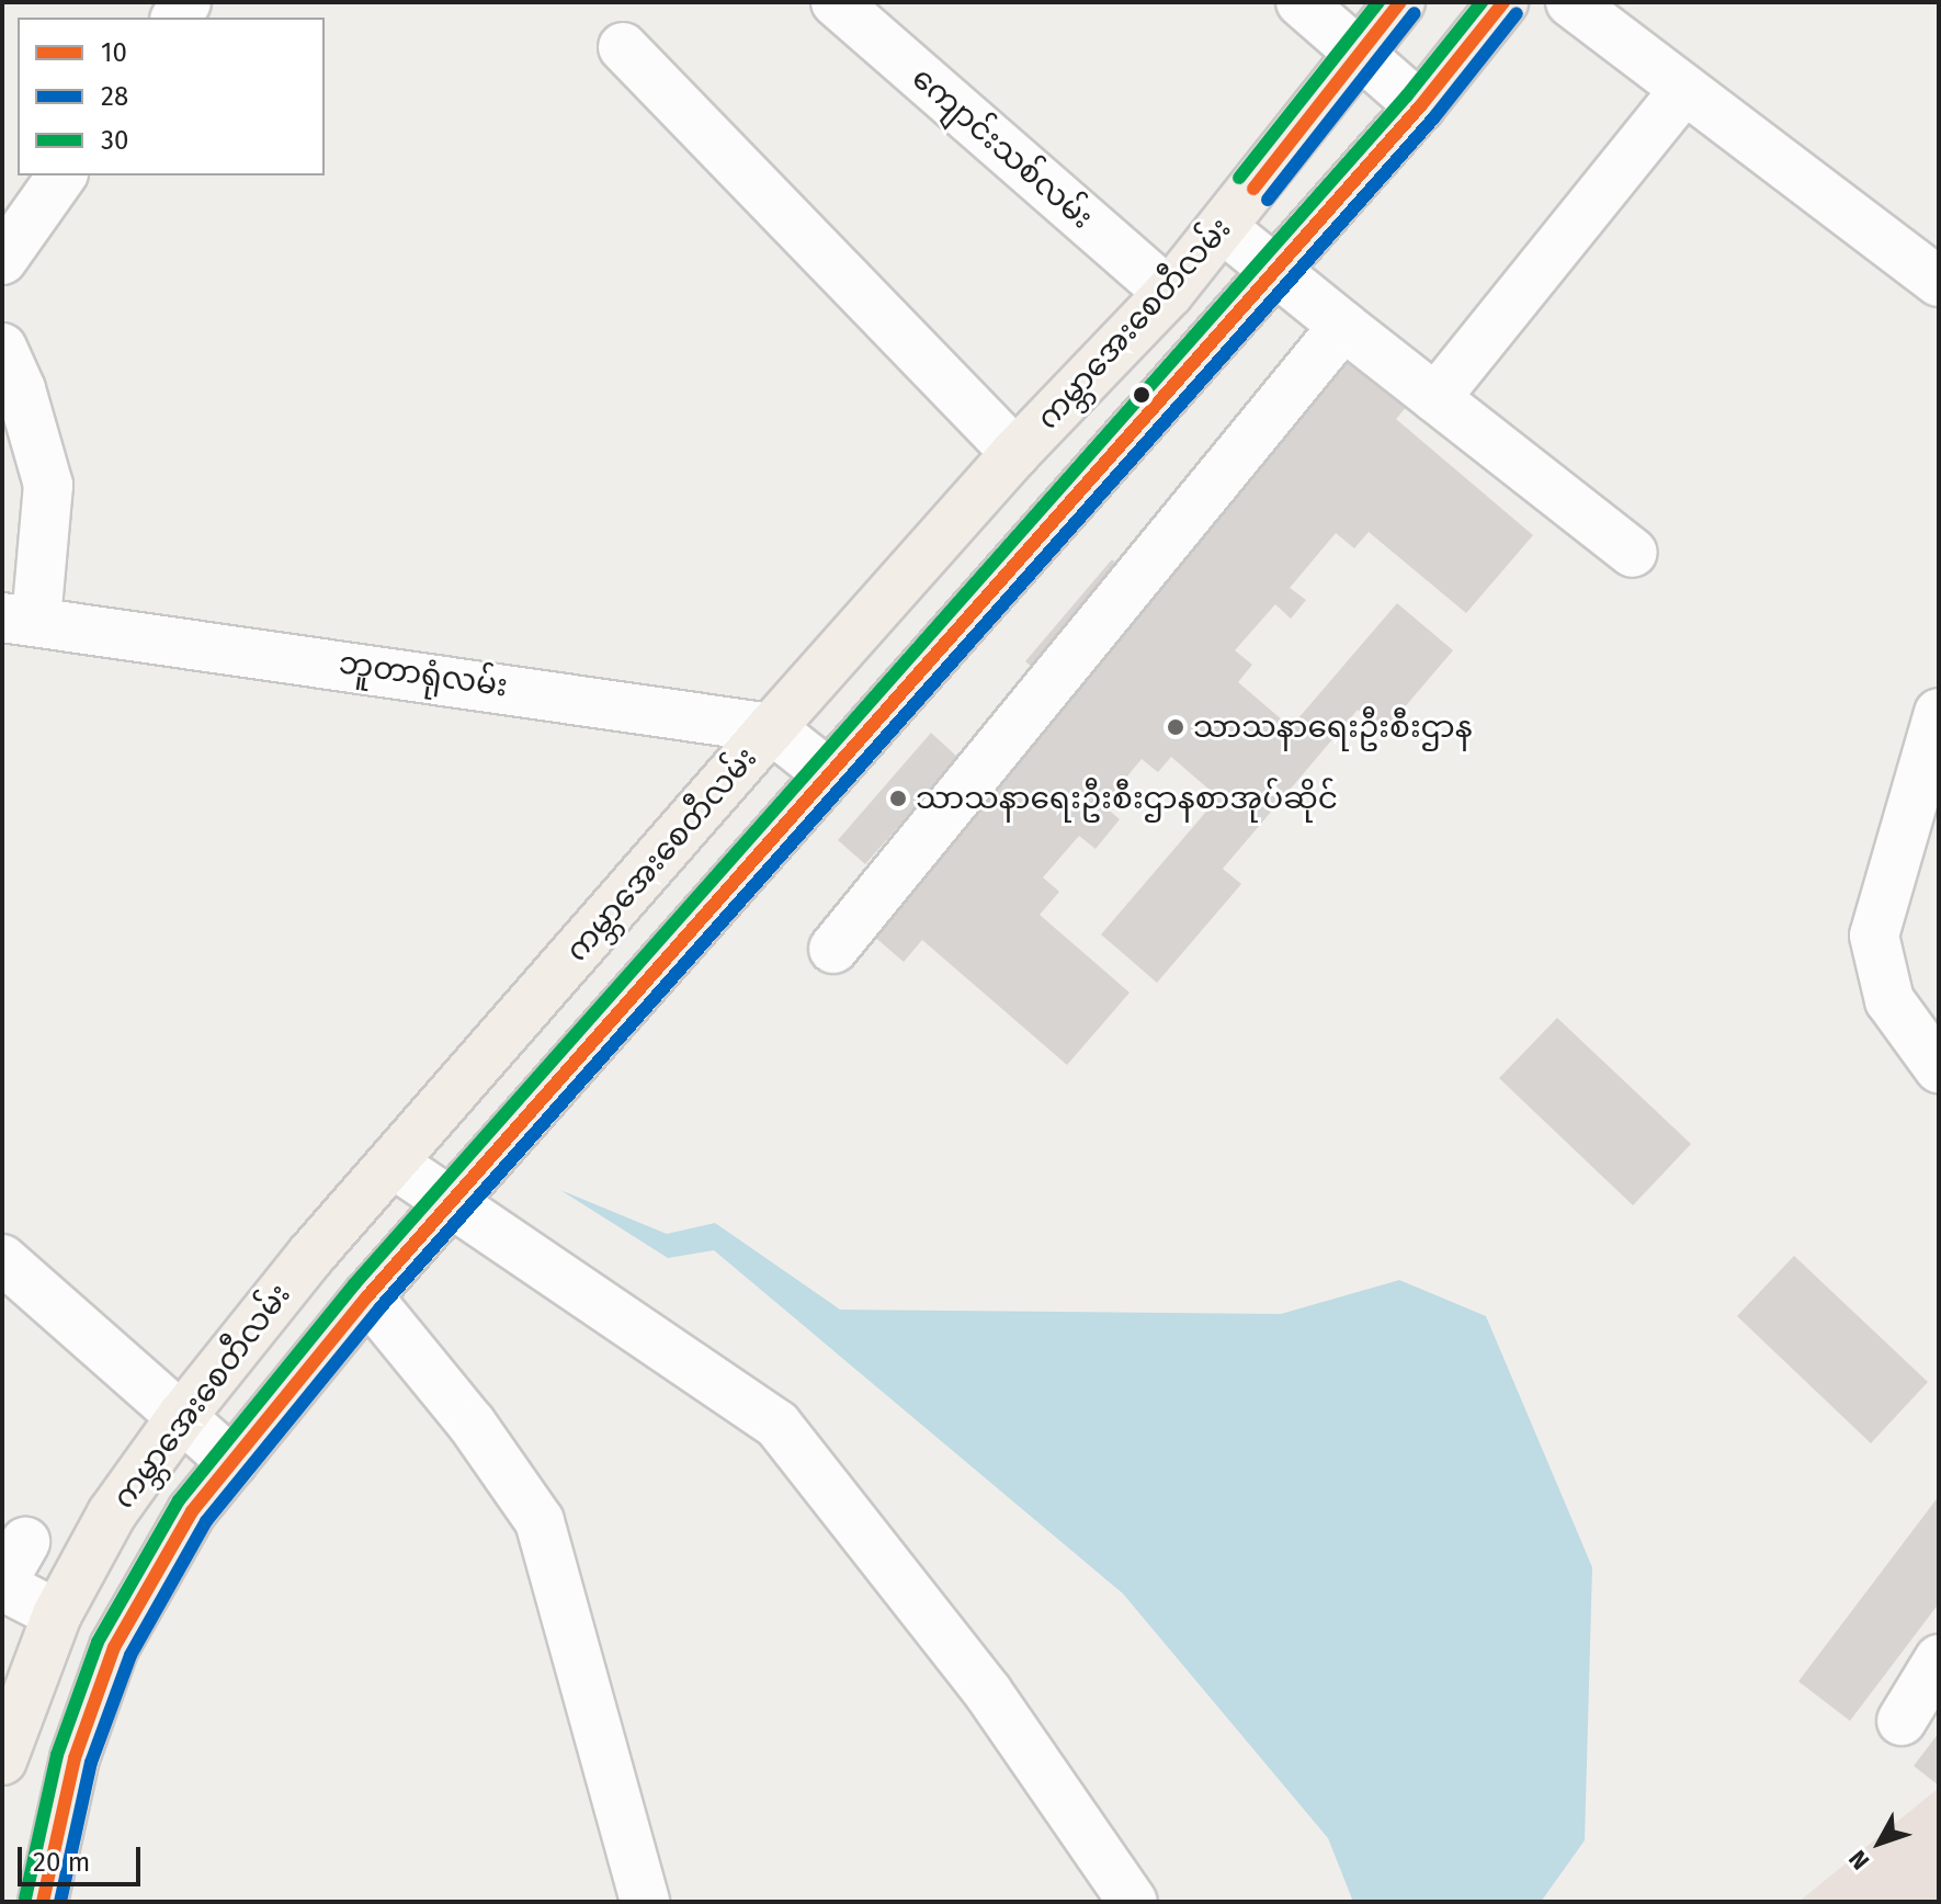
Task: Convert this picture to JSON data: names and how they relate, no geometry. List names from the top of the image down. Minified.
{"streets":{"main road":["ကမ္ဘာအေးစေတီလမ်း"],"street":["ကျောင်းသစ်လမ်း","ဘူတာရုံလမ်း"]},"crossings":[["ကျောင်းသစ်လမ်း","ကမ္ဘာအေးစေတီလမ်း"],["ကမ္ဘာအေးစေတီလမ်း","ဘူတာရုံလမ်း"]],"places":["သာသနာရေးဦးစီးဌာန","သာသနာရေးဦးစီးဌာနစာအုပ်ဆိုင်"],"lines":["transit line 10","transit line 30","transit line 28"],"legend":["10","28","30"],"scale_bar":"20 m","north":"bottom left"}
